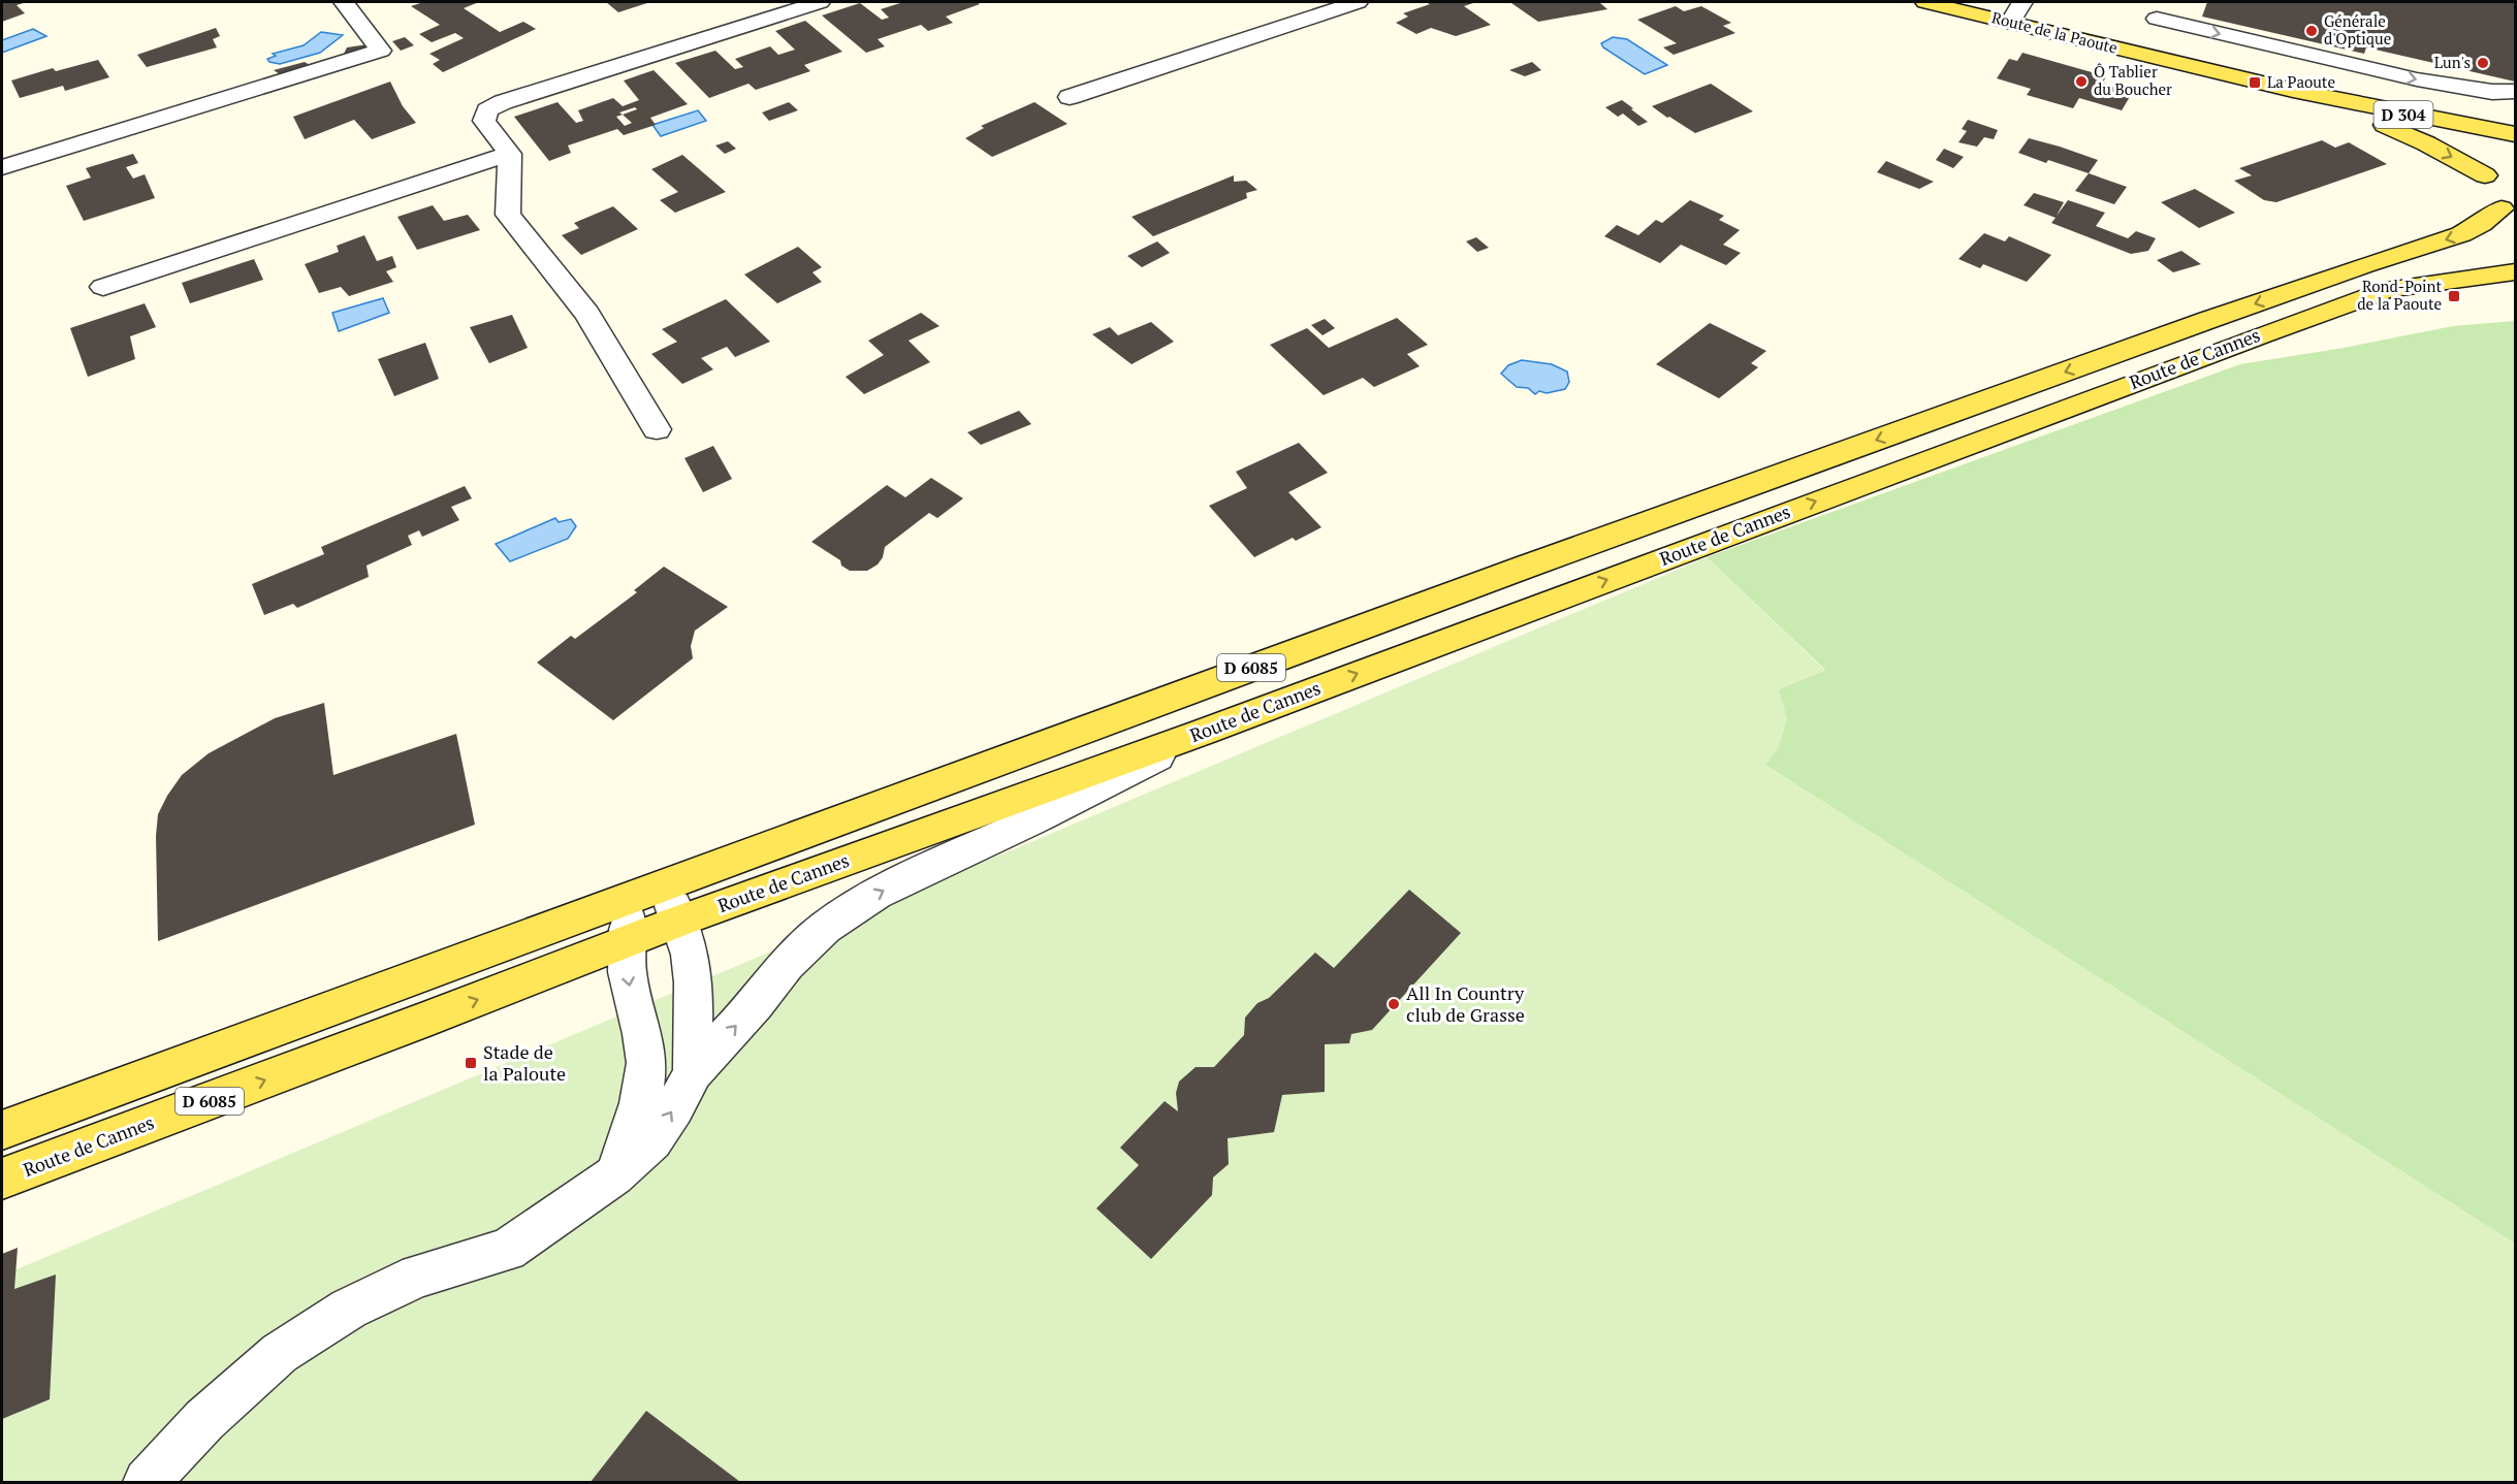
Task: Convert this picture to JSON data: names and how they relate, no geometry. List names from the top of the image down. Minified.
{"streets":{"main road":["Route de la Paoute","D 304","Route de Cannes","D 6085"]},"places":{"other":["Générale d'Optique","Lun's","Ô Tablier du Boucher","All In Country club de Grasse"],"transit":["La Paoute","Rond-Point de la Paoute","Stade de la Paloute"]}}
